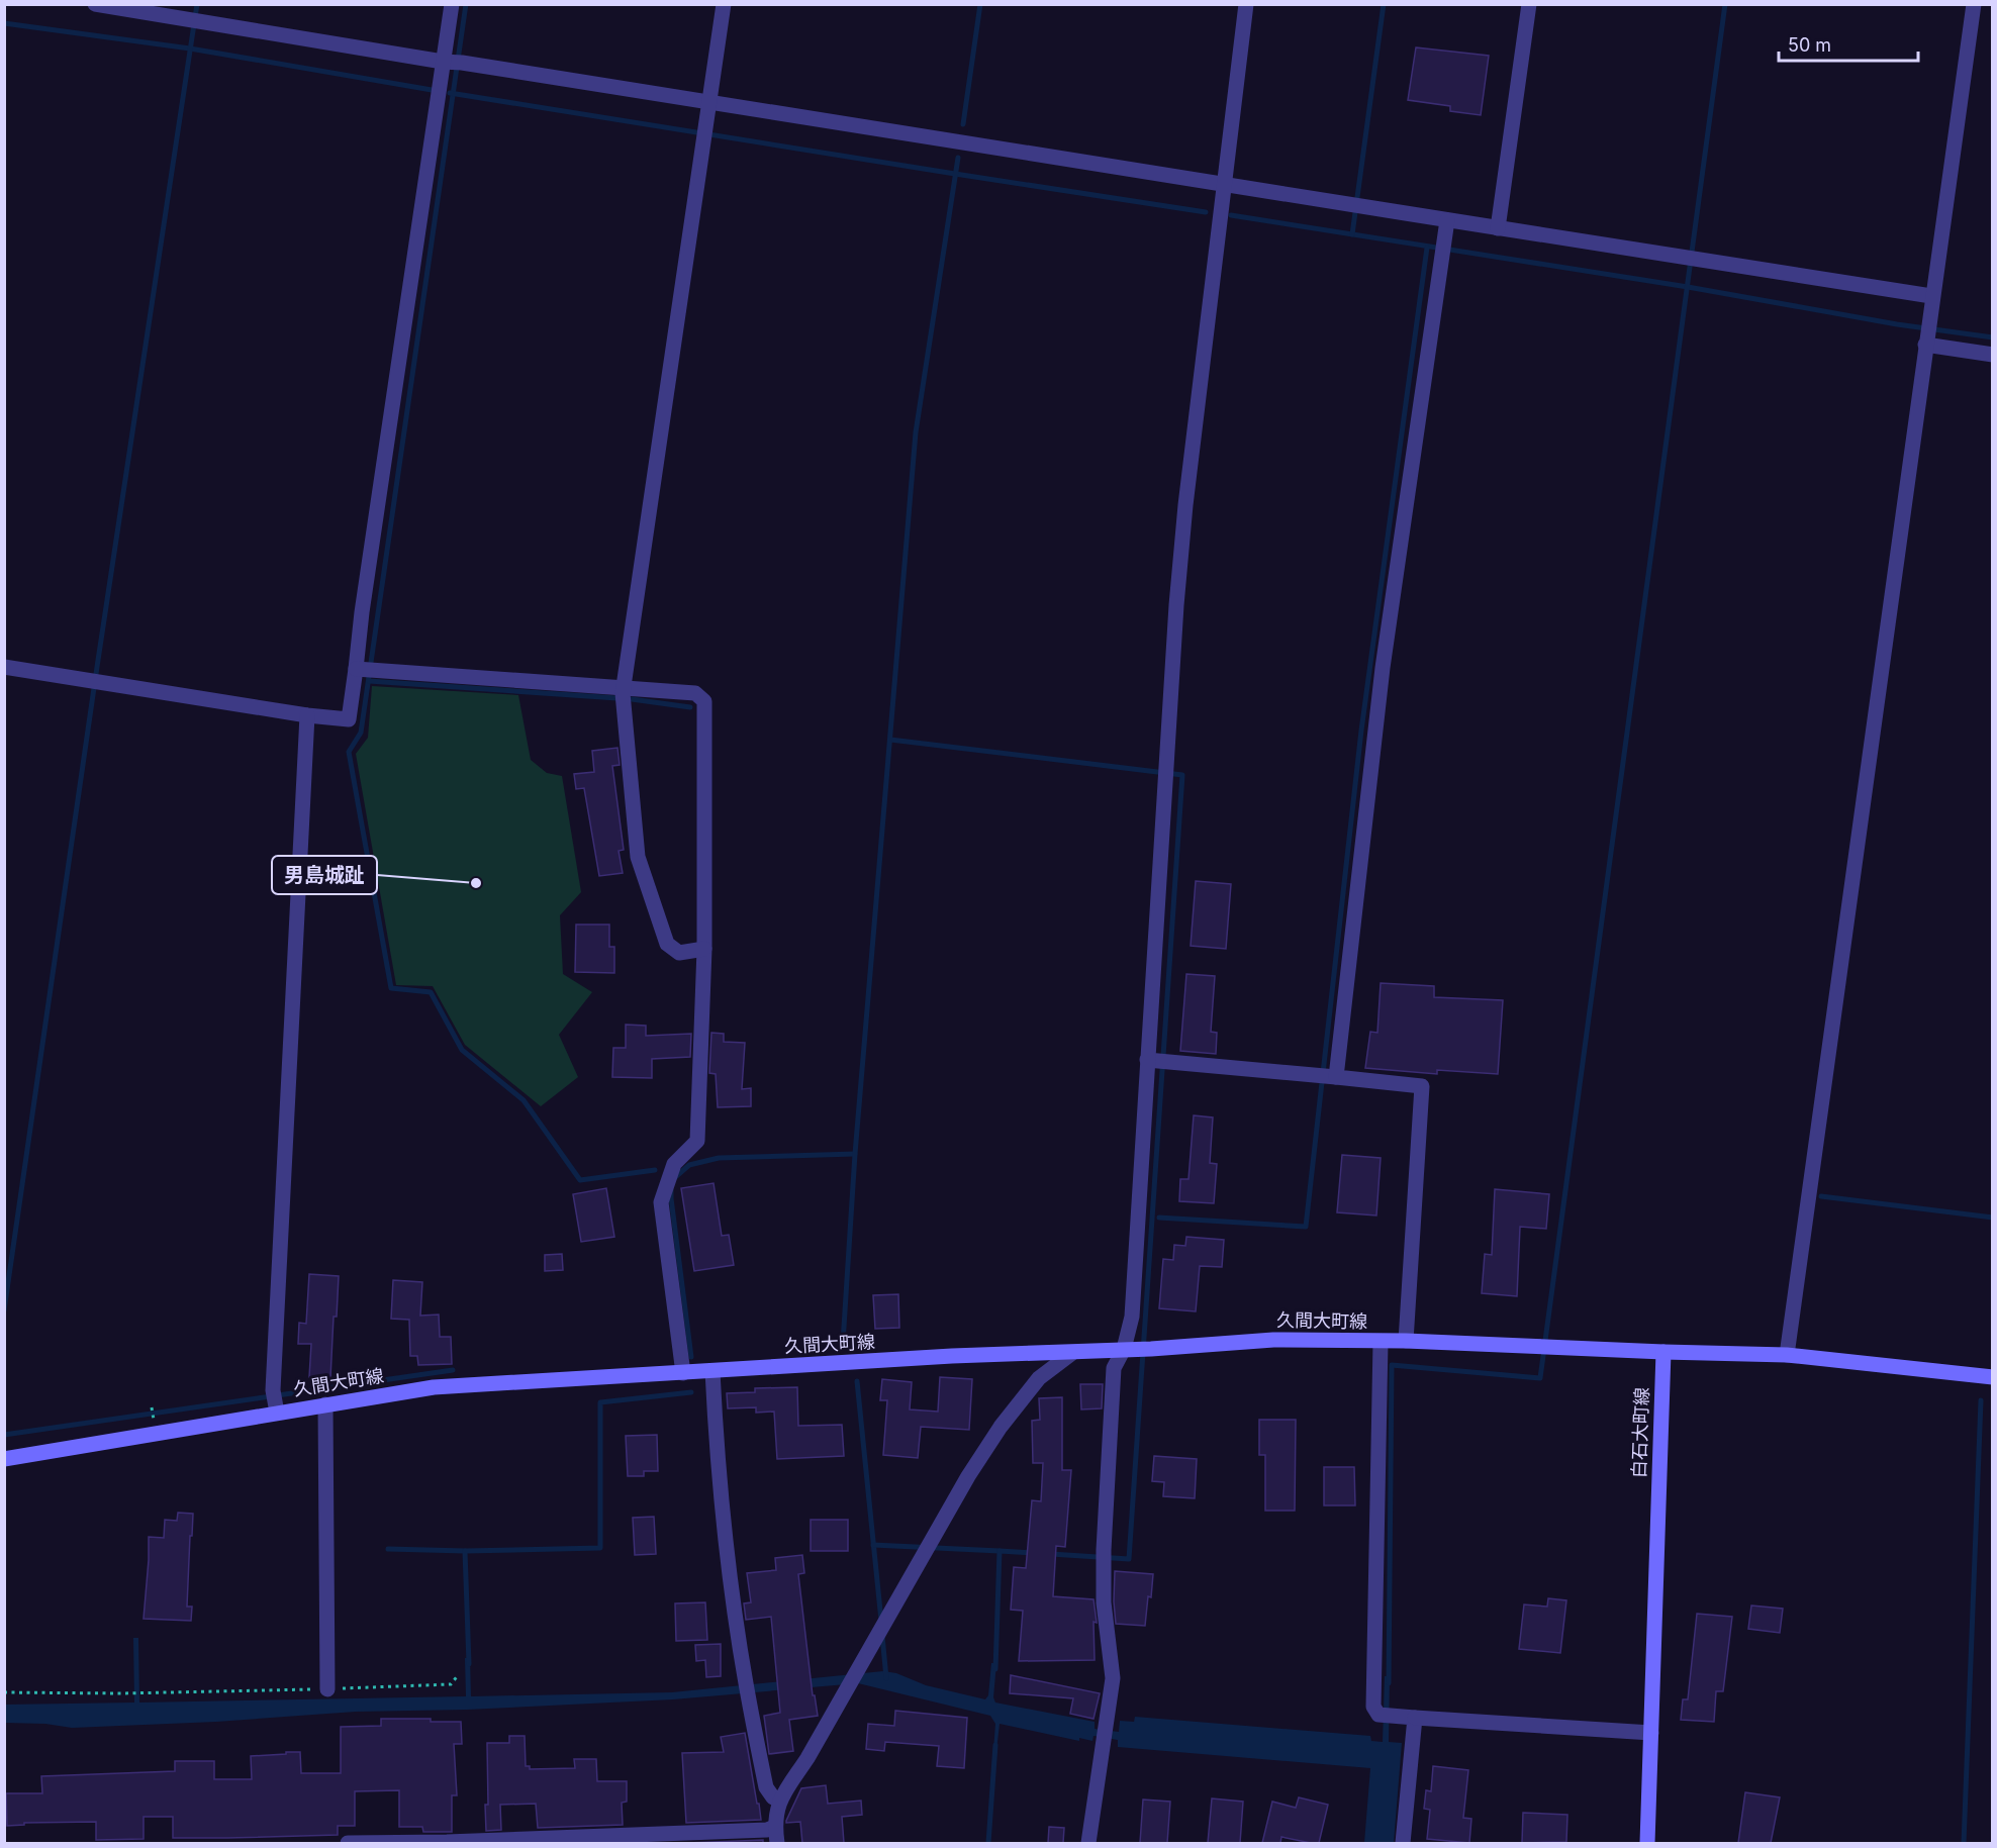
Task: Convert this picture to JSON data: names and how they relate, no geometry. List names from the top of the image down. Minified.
{"streets":{"main road":["久間大町線","白石大町線"]},"crossings":[["久間大町線","白石大町線"]],"places":["男島城趾"],"scale_bar":"50 m"}
